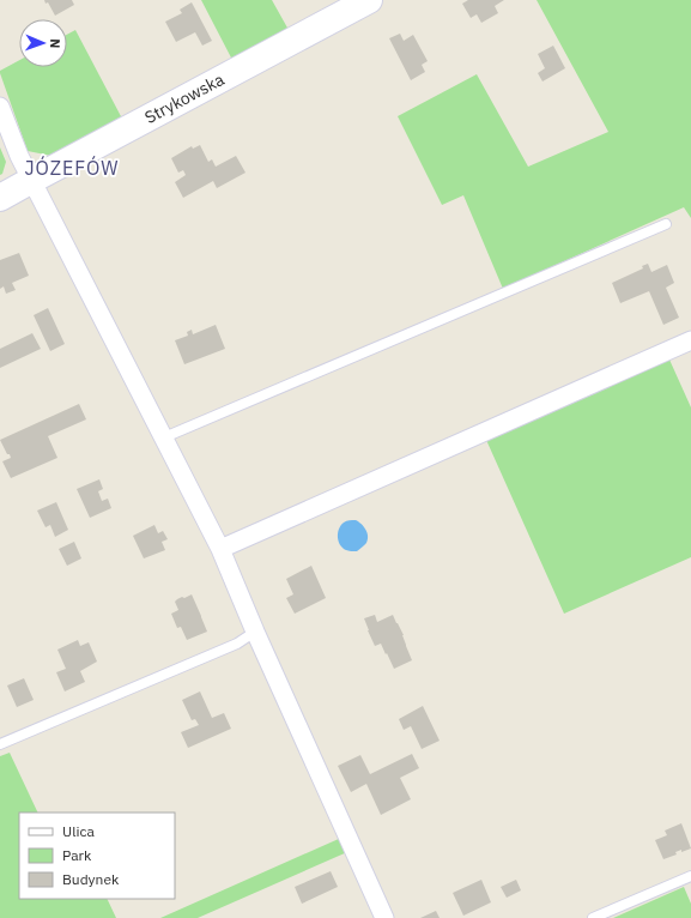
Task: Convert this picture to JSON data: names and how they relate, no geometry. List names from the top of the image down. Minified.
{"streets":{"street":["Strykowska"]},"districts":["JÓZEFÓW"],"legend":["Ulica","Park","Budynek"],"north":"right"}
